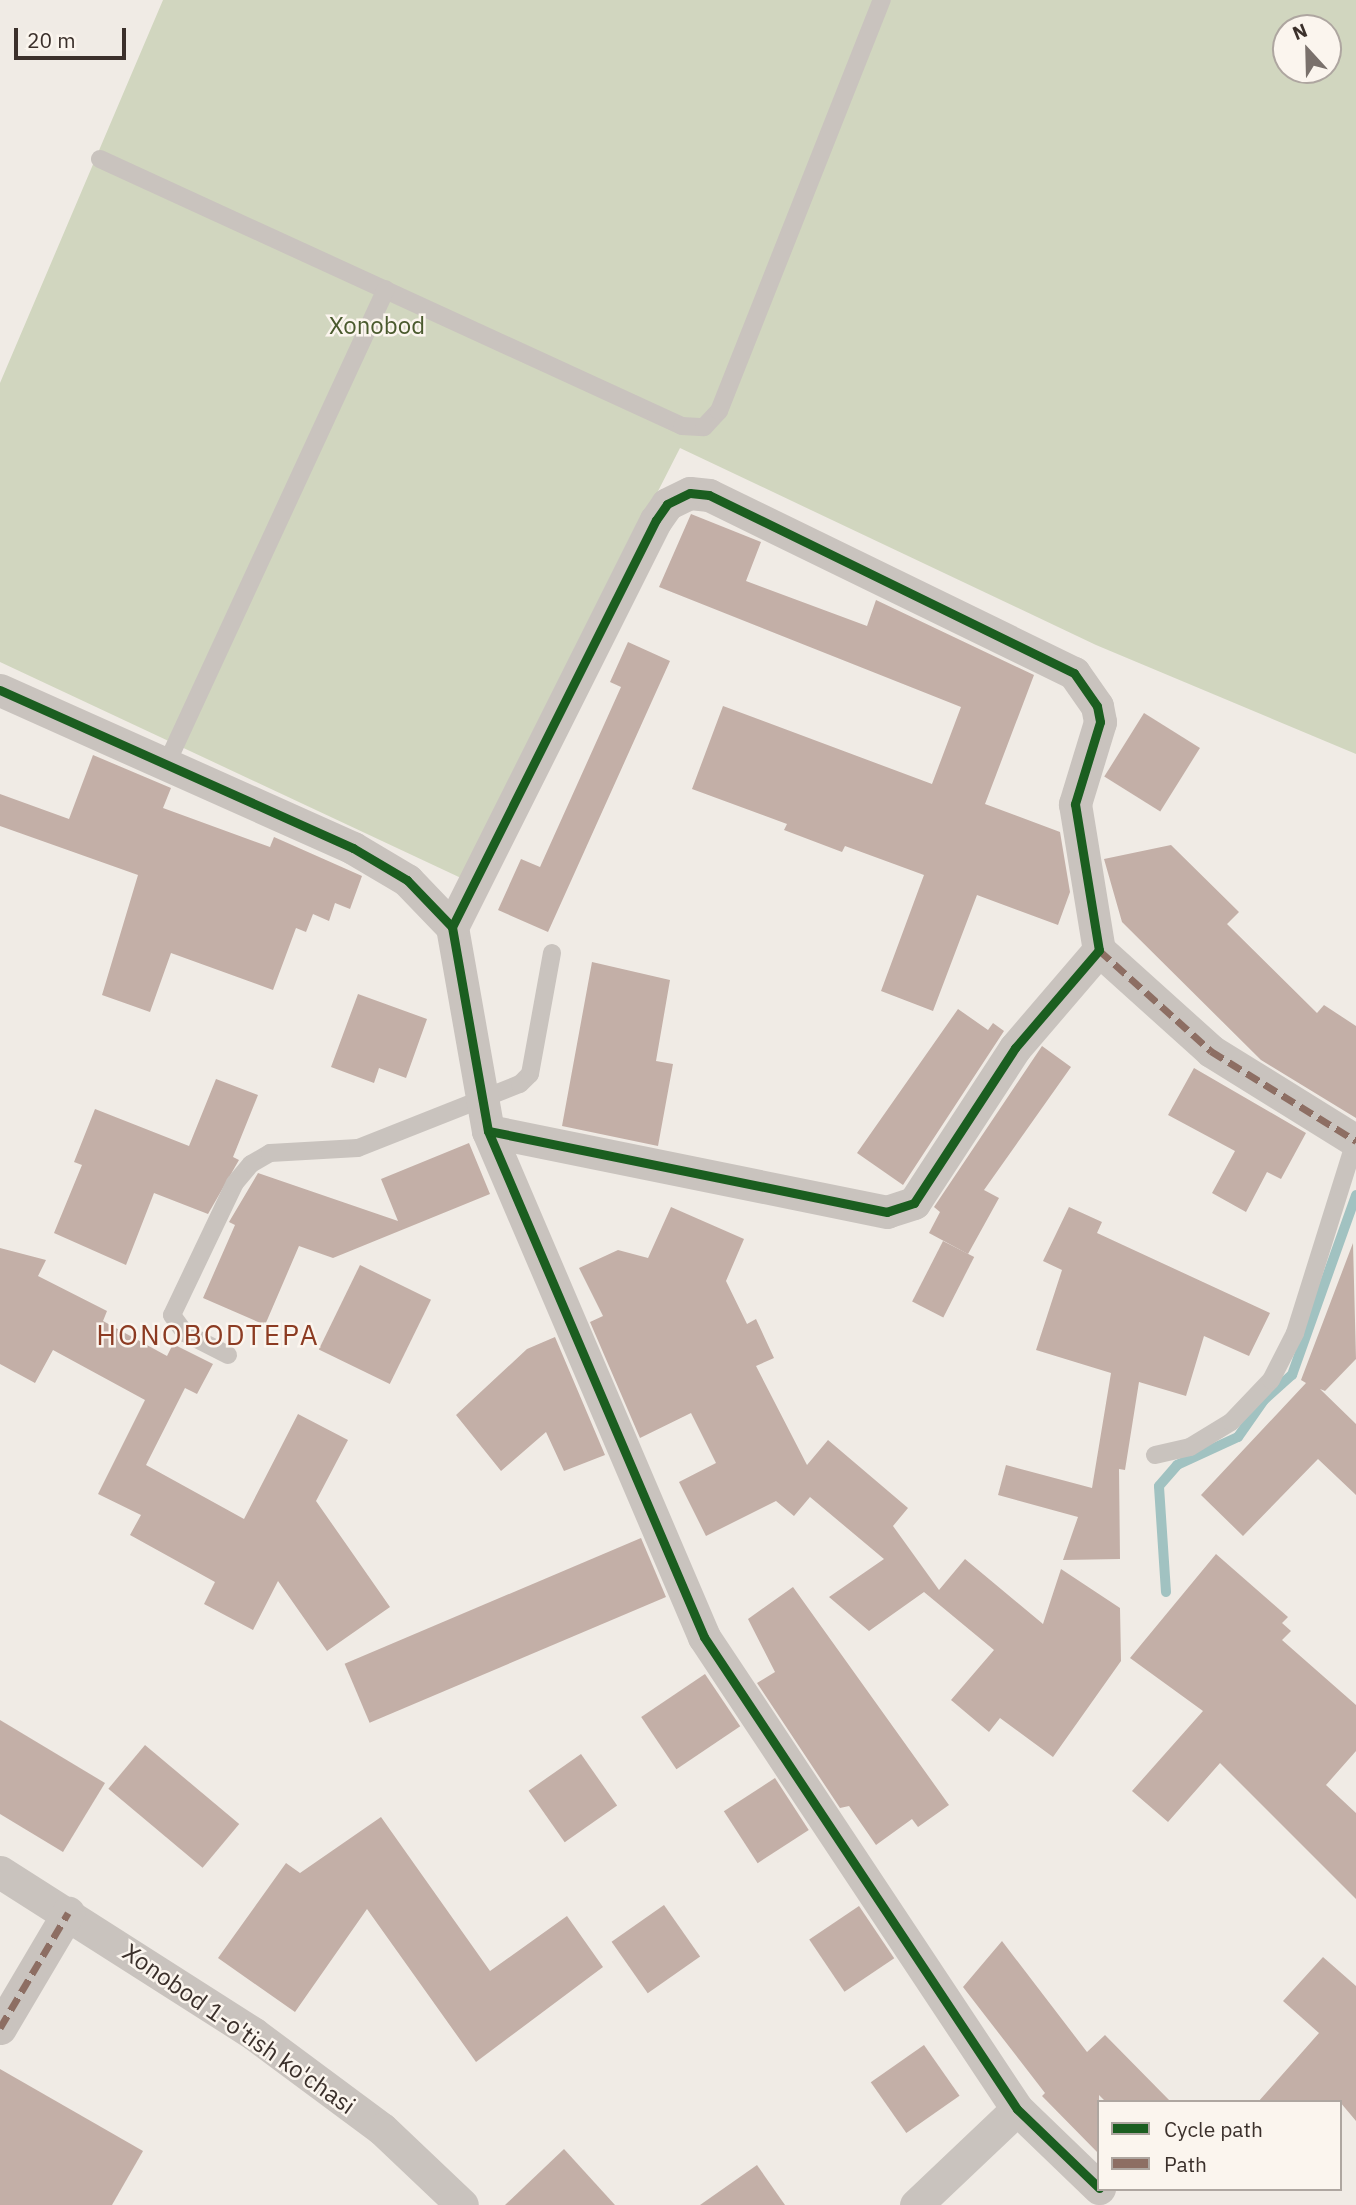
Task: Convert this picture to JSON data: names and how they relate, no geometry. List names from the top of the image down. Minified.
{"streets":{"street":["Xonobod 1-o'tish ko'chasi"]},"districts":["HONOBODTEPA"],"parks":["Xonobod"],"legend":["Cycle path","Path"],"scale_bar":"20 m","north":"top"}
